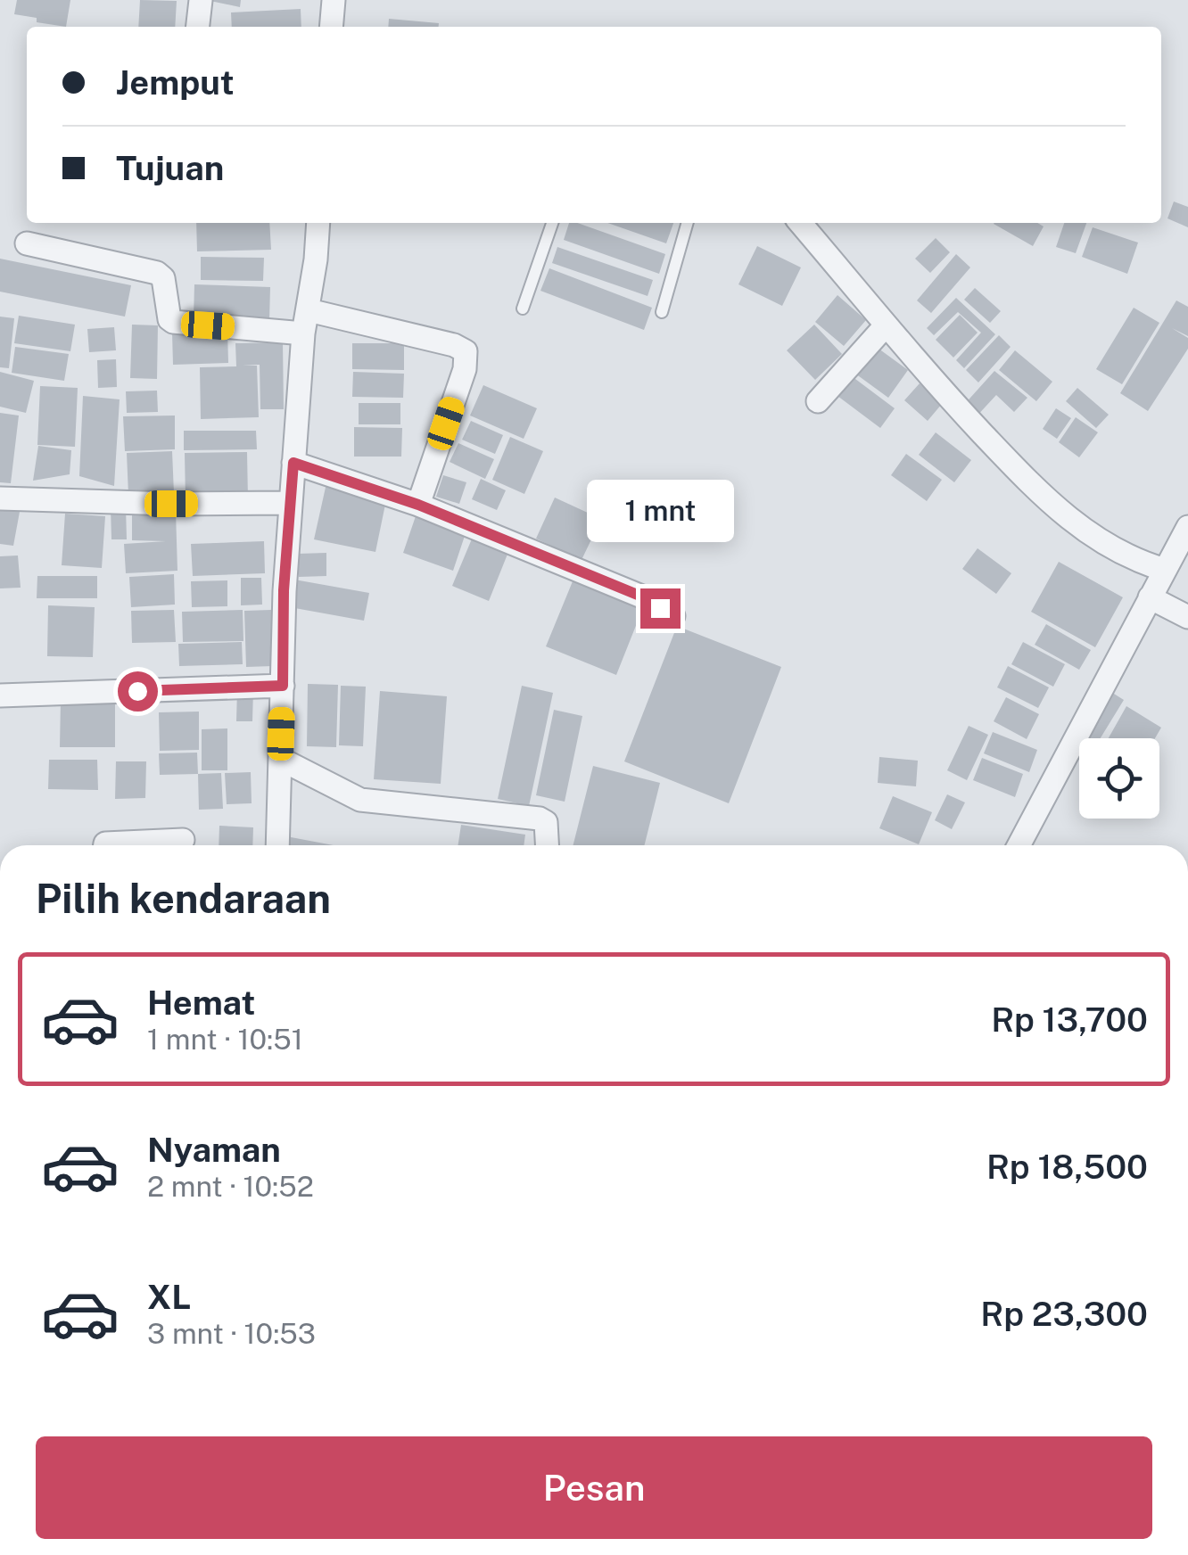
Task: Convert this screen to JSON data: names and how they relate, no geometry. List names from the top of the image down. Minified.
{"page":{"banner":["Jemput","Tujuan"],"bubble":"1 mnt","heading":"Pilih kendaraan","list":[{"name":"Hemat","note":"1 mnt · 10:51","value":"Rp 13,700"},{"name":"Nyaman","note":"2 mnt · 10:52","value":"Rp 18,500"},{"name":"XL","note":"3 mnt · 10:53","value":"Rp 23,300"}],"buttons":"Pesan"}}
